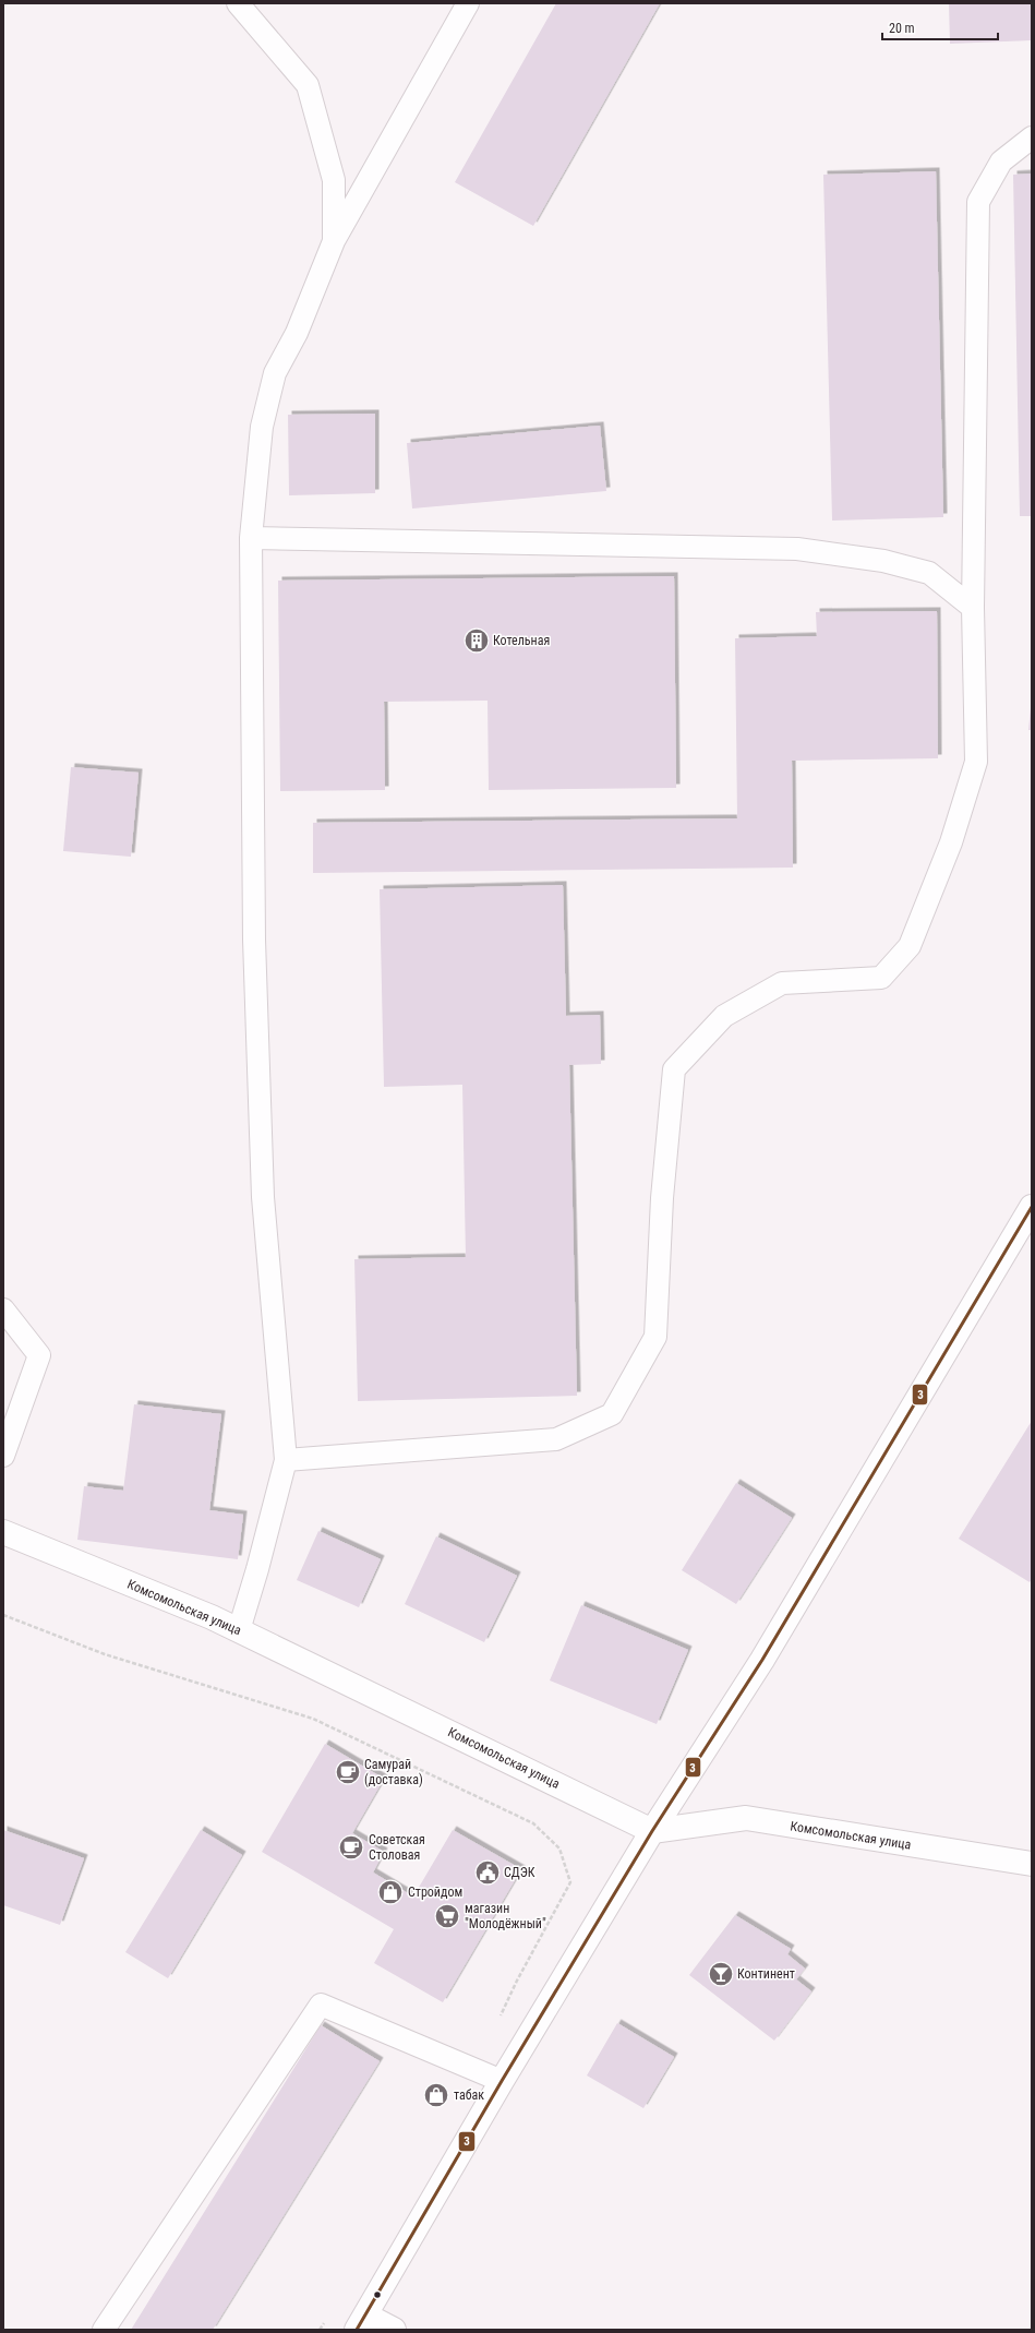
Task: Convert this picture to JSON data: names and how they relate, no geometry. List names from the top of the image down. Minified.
{"streets":{"main road":["Комсомольская улица"]},"places":{"building":["Котельная"],"cafe":["Самурай (доставка)","Советская Столовая"],"public building":["СДЭК"],"shop":["Стройдом","табак"],"supermarket":["магазин \"Молодёжный\""],"bar":["Континент"]},"lines":["transit line 3"],"scale_bar":"20 m"}
